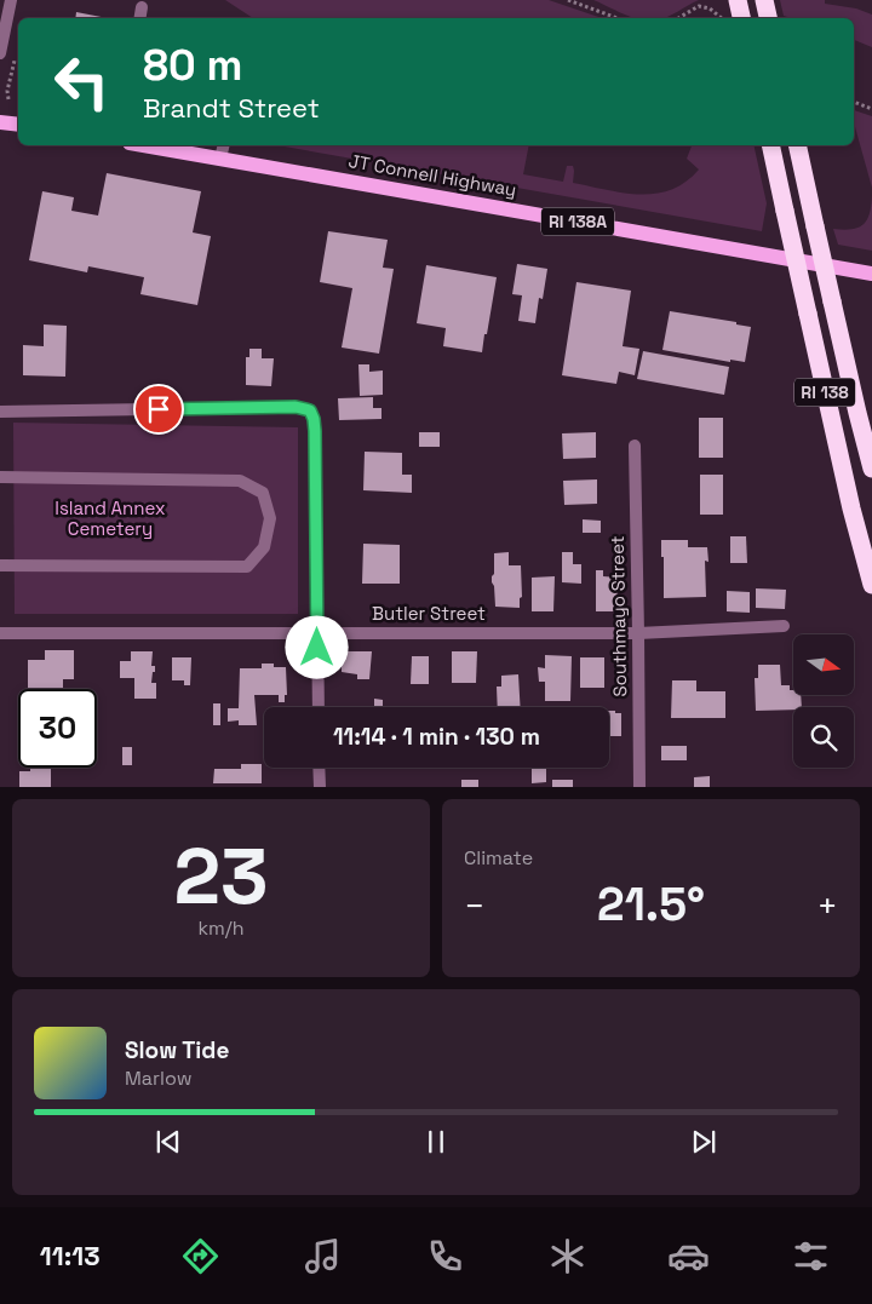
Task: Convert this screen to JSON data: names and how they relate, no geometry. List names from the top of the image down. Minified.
{"streets":{"highway":["RI 138"],"main road":["JT Connell Highway","RI 138A"],"street":["Butler Street","Southmayo Street"]},"crossings":[["Butler Street","Southmayo Street"]],"parks":["Island Annex Cemetery"],"north":"right","page":{"turn":["80 m","Brandt Street"],"limit":"30","trip":"11:14 · 1 min · 130 m","tile":[["23","km/h"],"Climate"],"heat":["−","21.5°","+"],"song":["Slow Tide","Marlow"],"tabs":"11:13"}}
